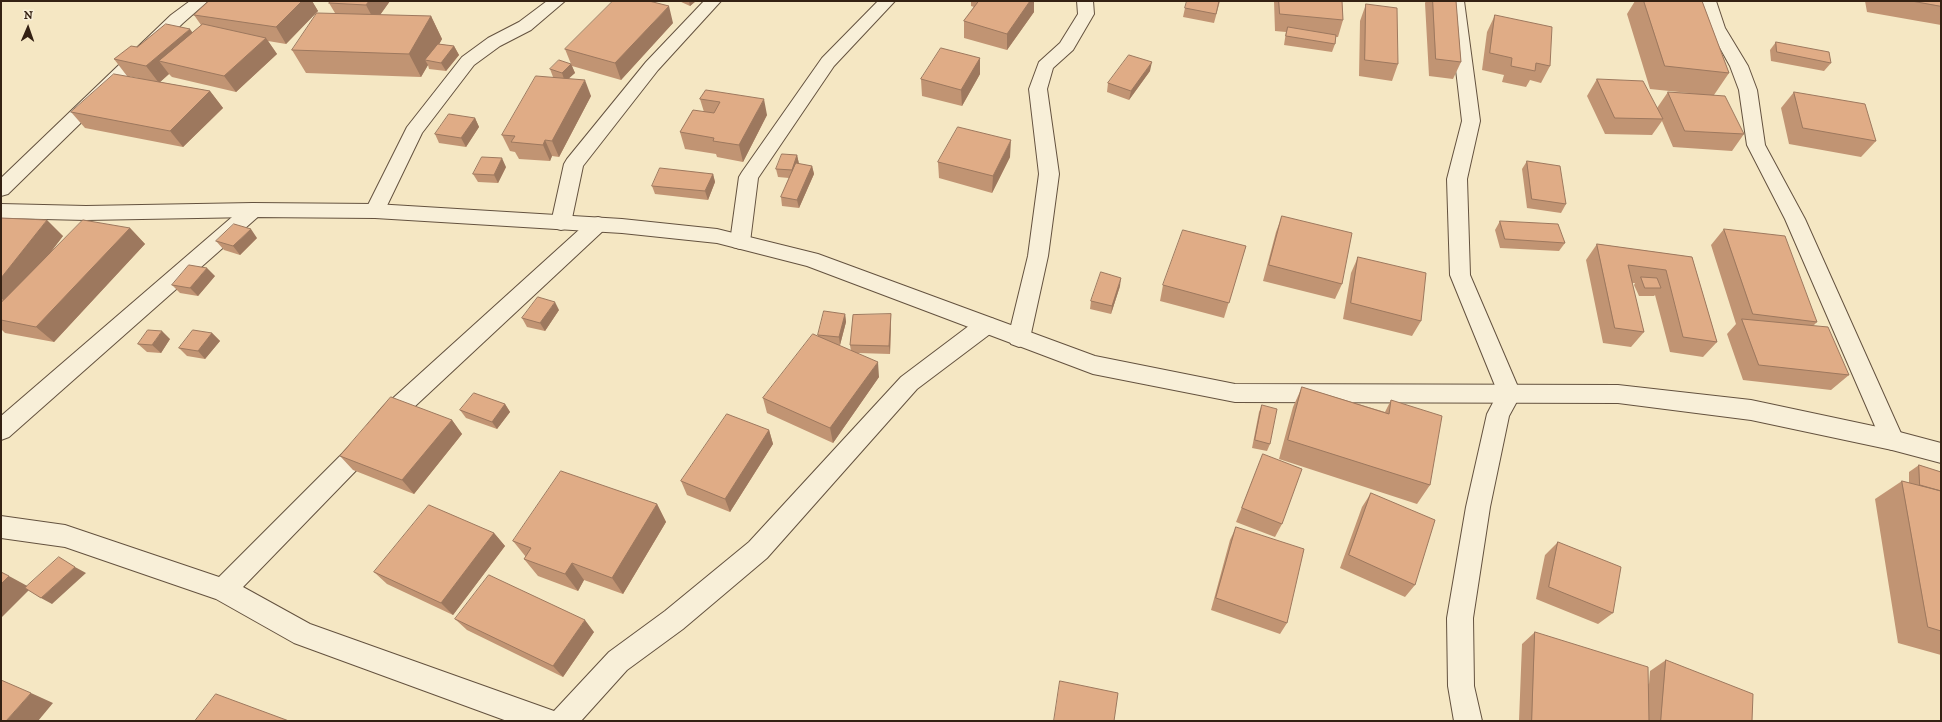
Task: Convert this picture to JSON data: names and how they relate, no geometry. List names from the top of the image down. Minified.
{"north":"top"}
